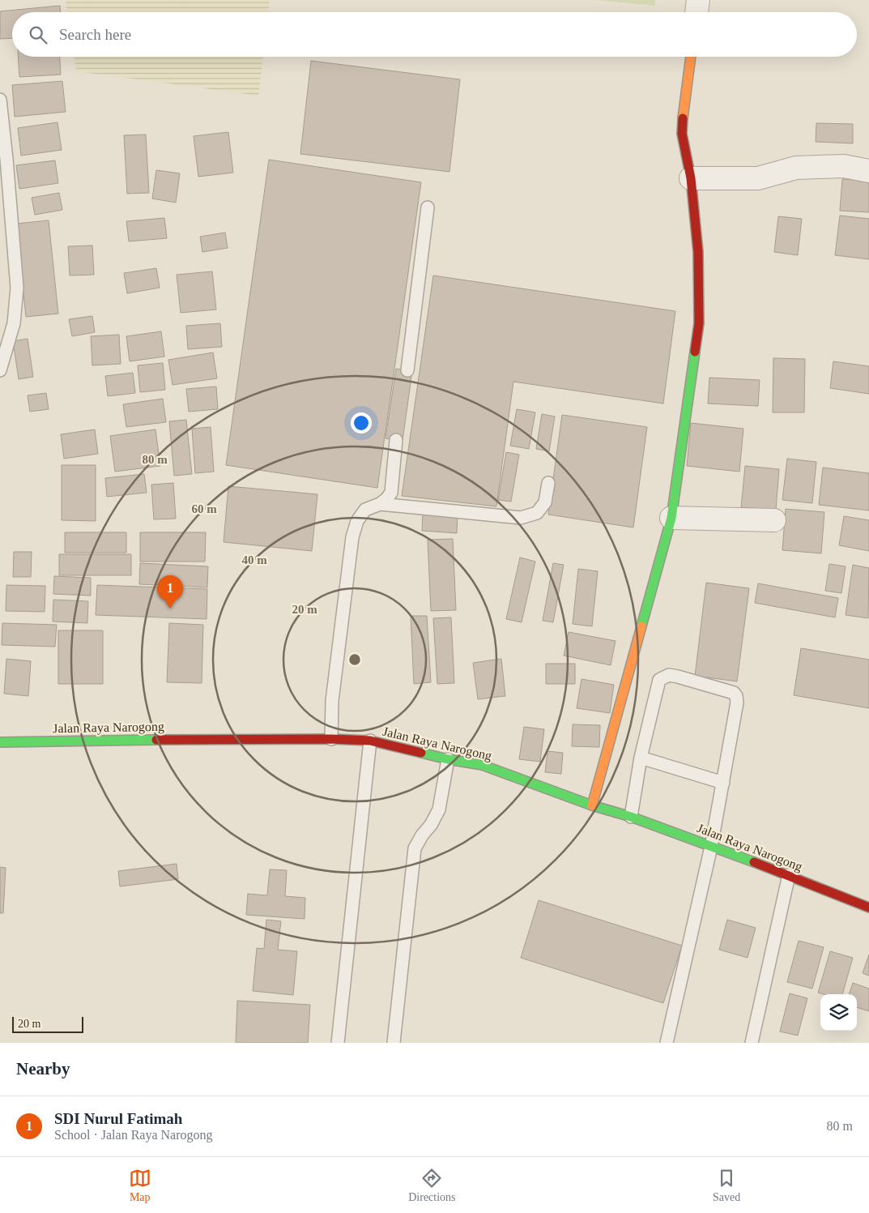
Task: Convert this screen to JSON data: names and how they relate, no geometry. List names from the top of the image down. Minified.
{"streets":{"main road":["Jalan Raya Narogong"]},"scale_bar":"20 m","page":{"search":"Search here","pins":"1","scale":"20 m","heading":"Nearby","list":[{"mark":"1","name":"SDI Nurul Fatimah","note":"School · Jalan Raya Narogong","value":"80 m"}],"nav":["Map","Directions","Saved"]},"rings":["80 m","60 m","40 m","20 m"]}
